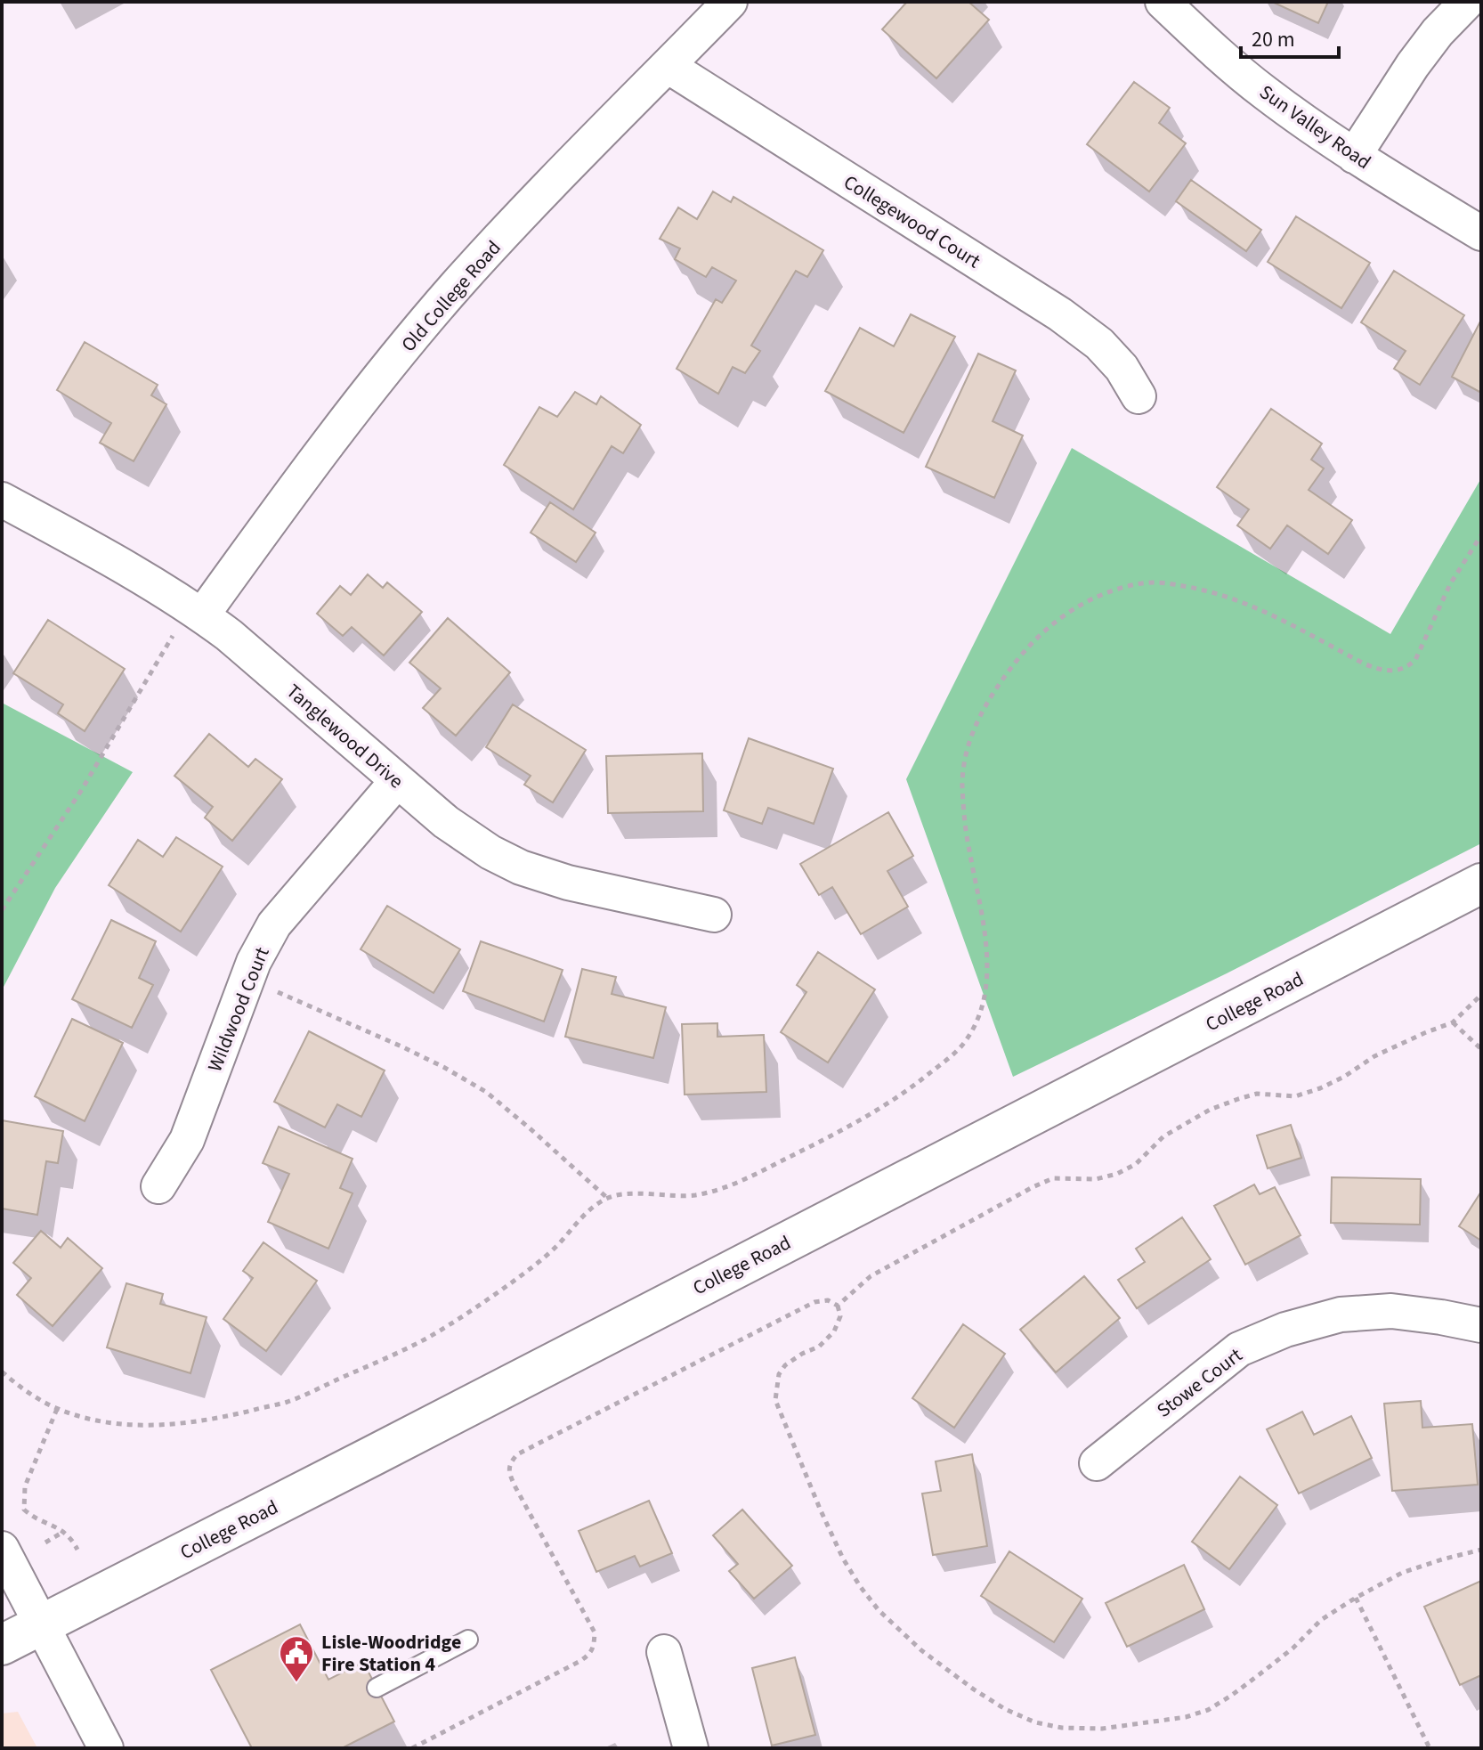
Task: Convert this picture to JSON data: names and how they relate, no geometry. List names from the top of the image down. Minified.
{"streets":{"main road":["College Road"],"street":["Sun Valley Road","Collegewood Court","Old College Road","Tanglewood Drive","Wildwood Court","Stowe Court"]},"crossings":[["Collegewood Court","Old College Road"],["Old College Road","Tanglewood Drive"],["Tanglewood Drive","Wildwood Court"]],"places":{"public building":["Lisle-Woodridge Fire Station 4"]},"scale_bar":"20 m"}
